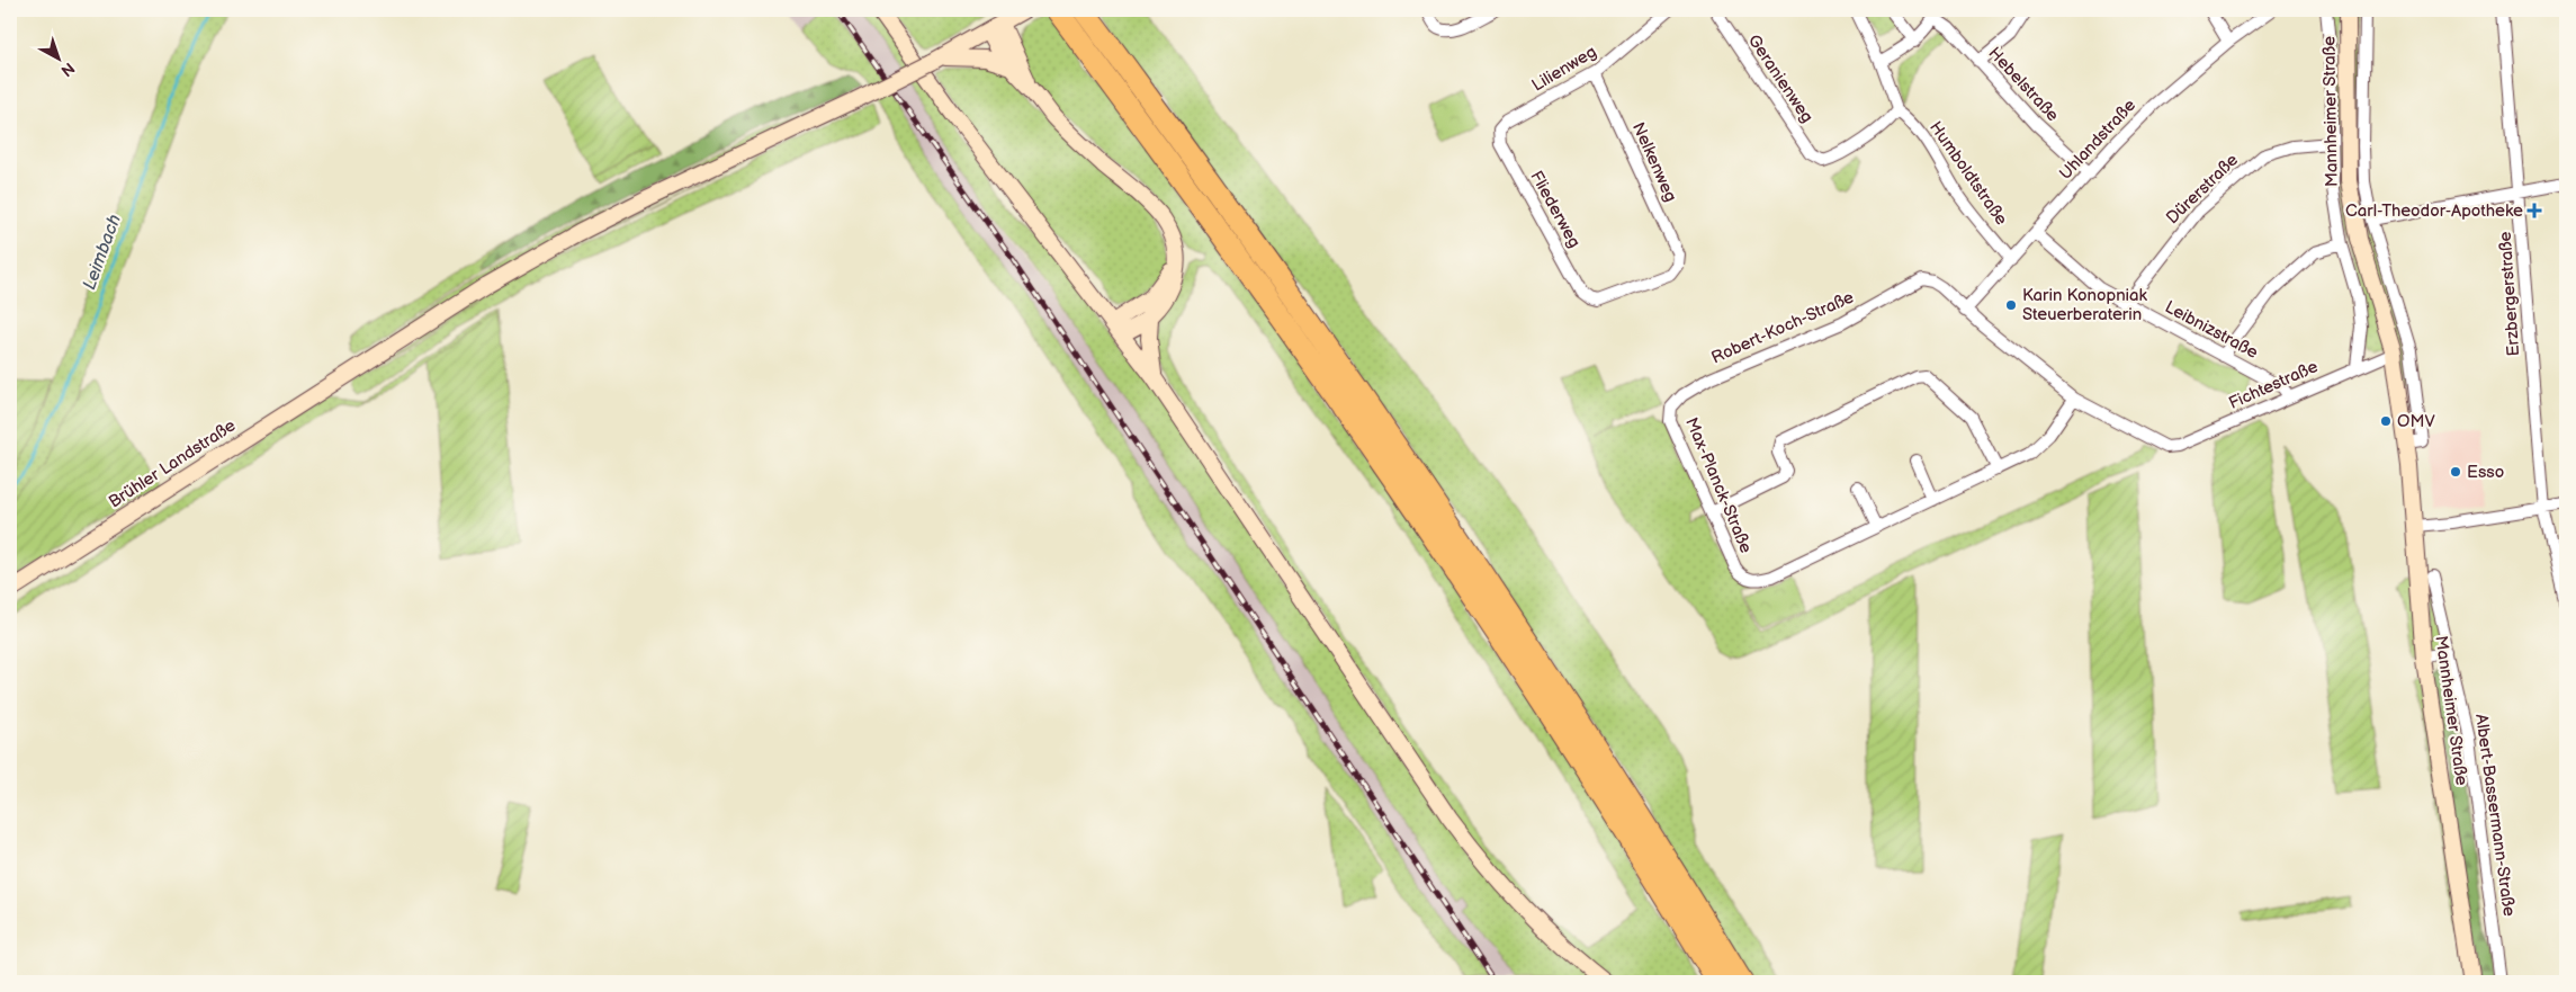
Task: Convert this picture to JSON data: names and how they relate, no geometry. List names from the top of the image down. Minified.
{"streets":{"main road":["Mannheimer Straße","Brühler Landstraße"],"street":["Lilienweg","Geranienweg","Hebelstraße","Uhlandstraße","Nelkenweg","Humboldtstraße","Dürerstraße","Fliederweg","Erzbergerstraße","Robert-Koch-Straße","Leibnizstraße","Fichtestraße","Max-Planck-Straße","Albert-Bassermann-Straße"]},"crossings":[["Lilienweg","Nelkenweg"],["Lilienweg","Fliederweg"],["Geranienweg","Humboldtstraße"],["Hebelstraße","Uhlandstraße"],["Mannheimer Straße","Dürerstraße"],["Mannheimer Straße","Fichtestraße"],["Uhlandstraße","Humboldtstraße"],["Uhlandstraße","Robert-Koch-Straße"],["Uhlandstraße","Leibnizstraße"],["Nelkenweg","Fliederweg"],["Dürerstraße","Leibnizstraße"],["Robert-Koch-Straße","Max-Planck-Straße"],["Leibnizstraße","Fichtestraße"]],"water":["Leimbach"],"places":{"health":["Carl-Theodor-Apotheke"],"other":["Karin Konopniak Steuerberaterin","OMV","Esso"]},"north":"bottom right"}
